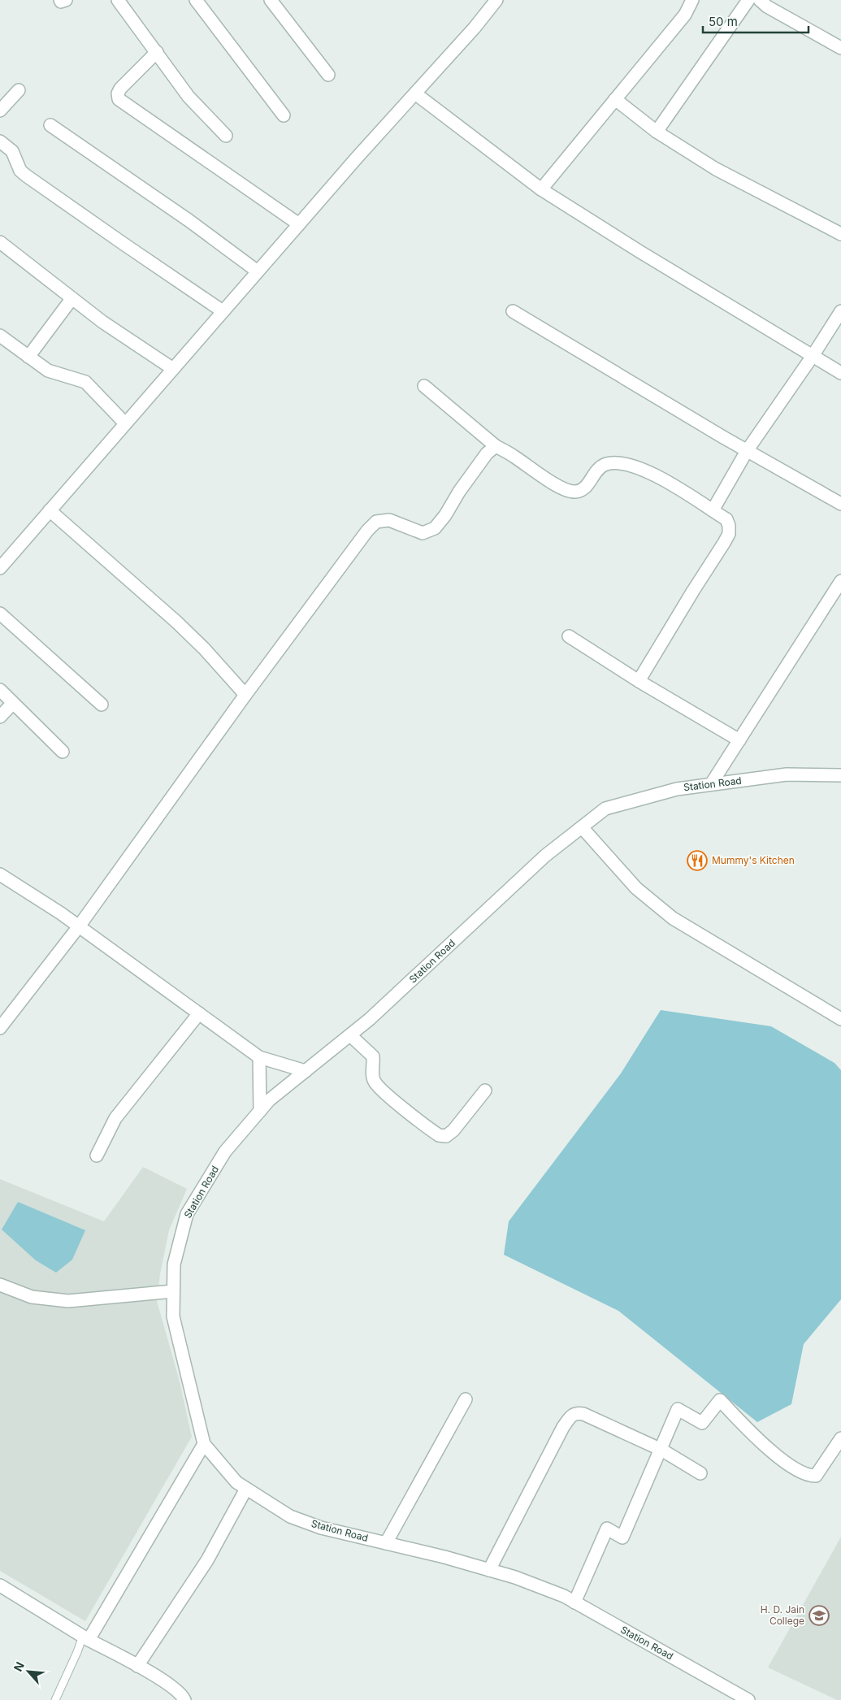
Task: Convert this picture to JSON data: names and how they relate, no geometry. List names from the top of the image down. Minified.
{"streets":{"street":["Station Road"]},"places":{"restaurant":["Mummy's Kitchen"],"school or university":["H. D. Jain College"]},"scale_bar":"50 m","north":"top left"}
